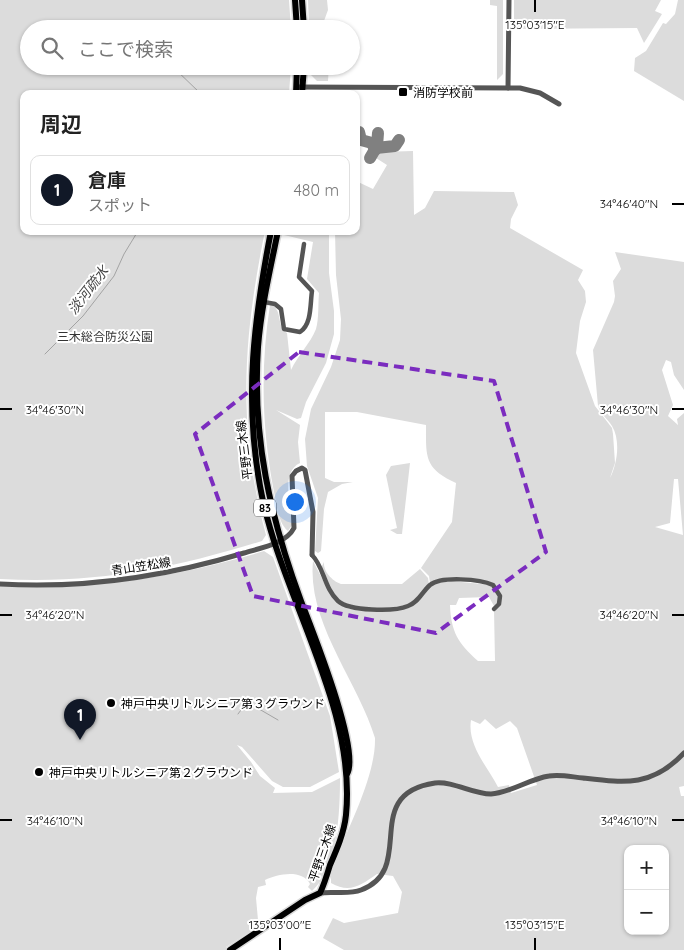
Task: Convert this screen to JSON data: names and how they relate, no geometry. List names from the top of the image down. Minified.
{"streets":{"main road":["平野三木線","83"],"street":["青山笠松線"]},"crossings":[["平野三木線","青山笠松線"]],"water":["淡河疏水"],"parks":["三木総合防災公園"],"places":{"transit":["消防学校前"],"other":["神戸中央リトルシニア第３グラウンド","神戸中央リトルシニア第２グラウンド"]},"page":{"search":"ここで検索","heading":"周辺","list":[{"mark":"1","name":"倉庫","note":"スポット","value":"480 m"}],"pins":"1","map_buttons":["+","−"]},"coordinates":["135°03'15\"E","34°46'40\"N","34°46'30\"N","34°46'20\"N","34°46'10\"N","135°03'00\"E"]}
